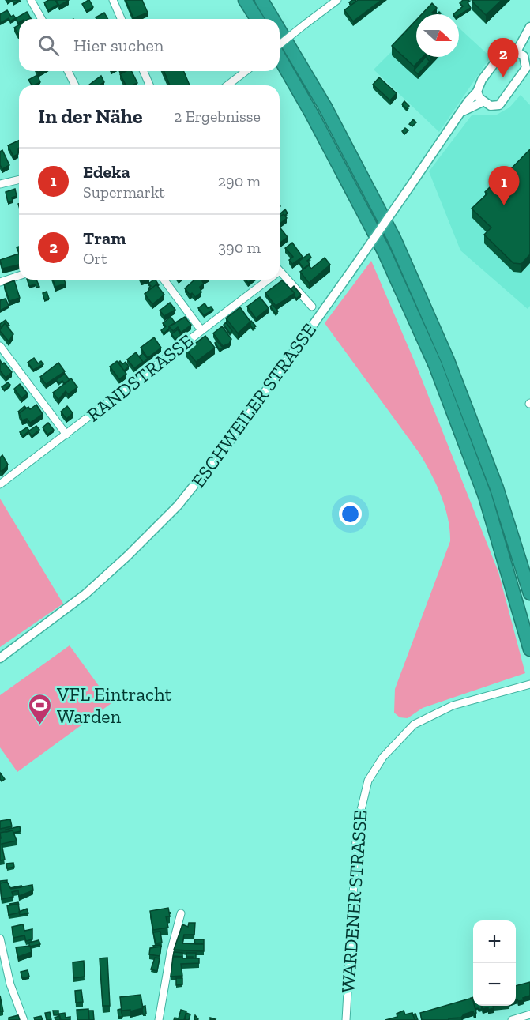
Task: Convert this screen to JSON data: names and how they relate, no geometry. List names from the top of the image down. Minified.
{"streets":{"street":["RANDSTRASSE","ESCHWEILER STRASSE","WARDENER STRASSE"]},"places":{"sports":["VFL Eintracht Warden"]},"north":"right","page":{"search":"Hier suchen","pins":["2","1"],"heading":["In der Nähe","2 Ergebnisse"],"list":[{"mark":"1","name":"Edeka","note":"Supermarkt","value":"290 m"},{"mark":"2","name":"Tram","note":"Ort","value":"390 m"}],"map_buttons":["+","−"]}}
